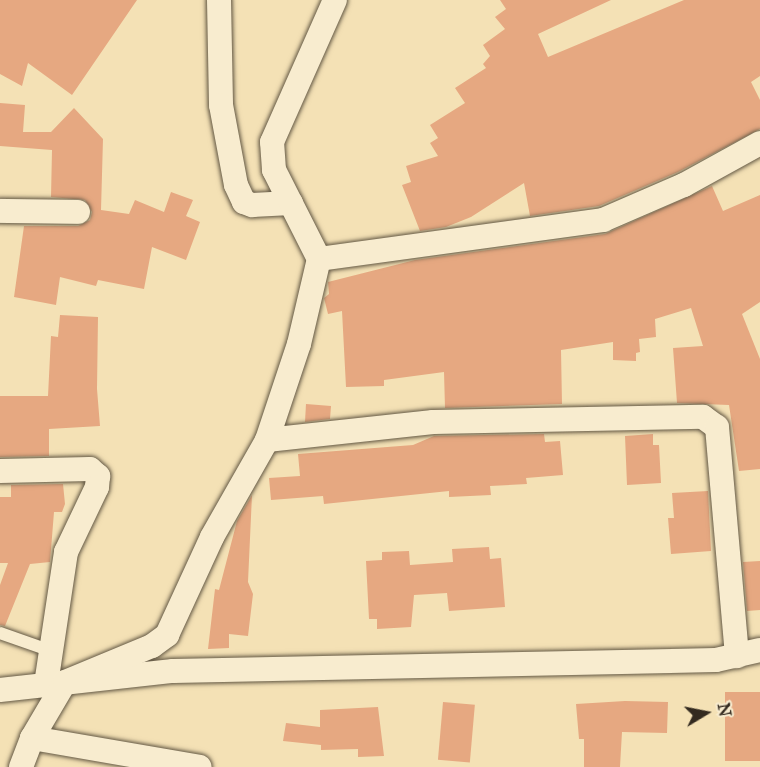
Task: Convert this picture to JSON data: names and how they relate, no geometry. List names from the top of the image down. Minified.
{"north":"right"}
